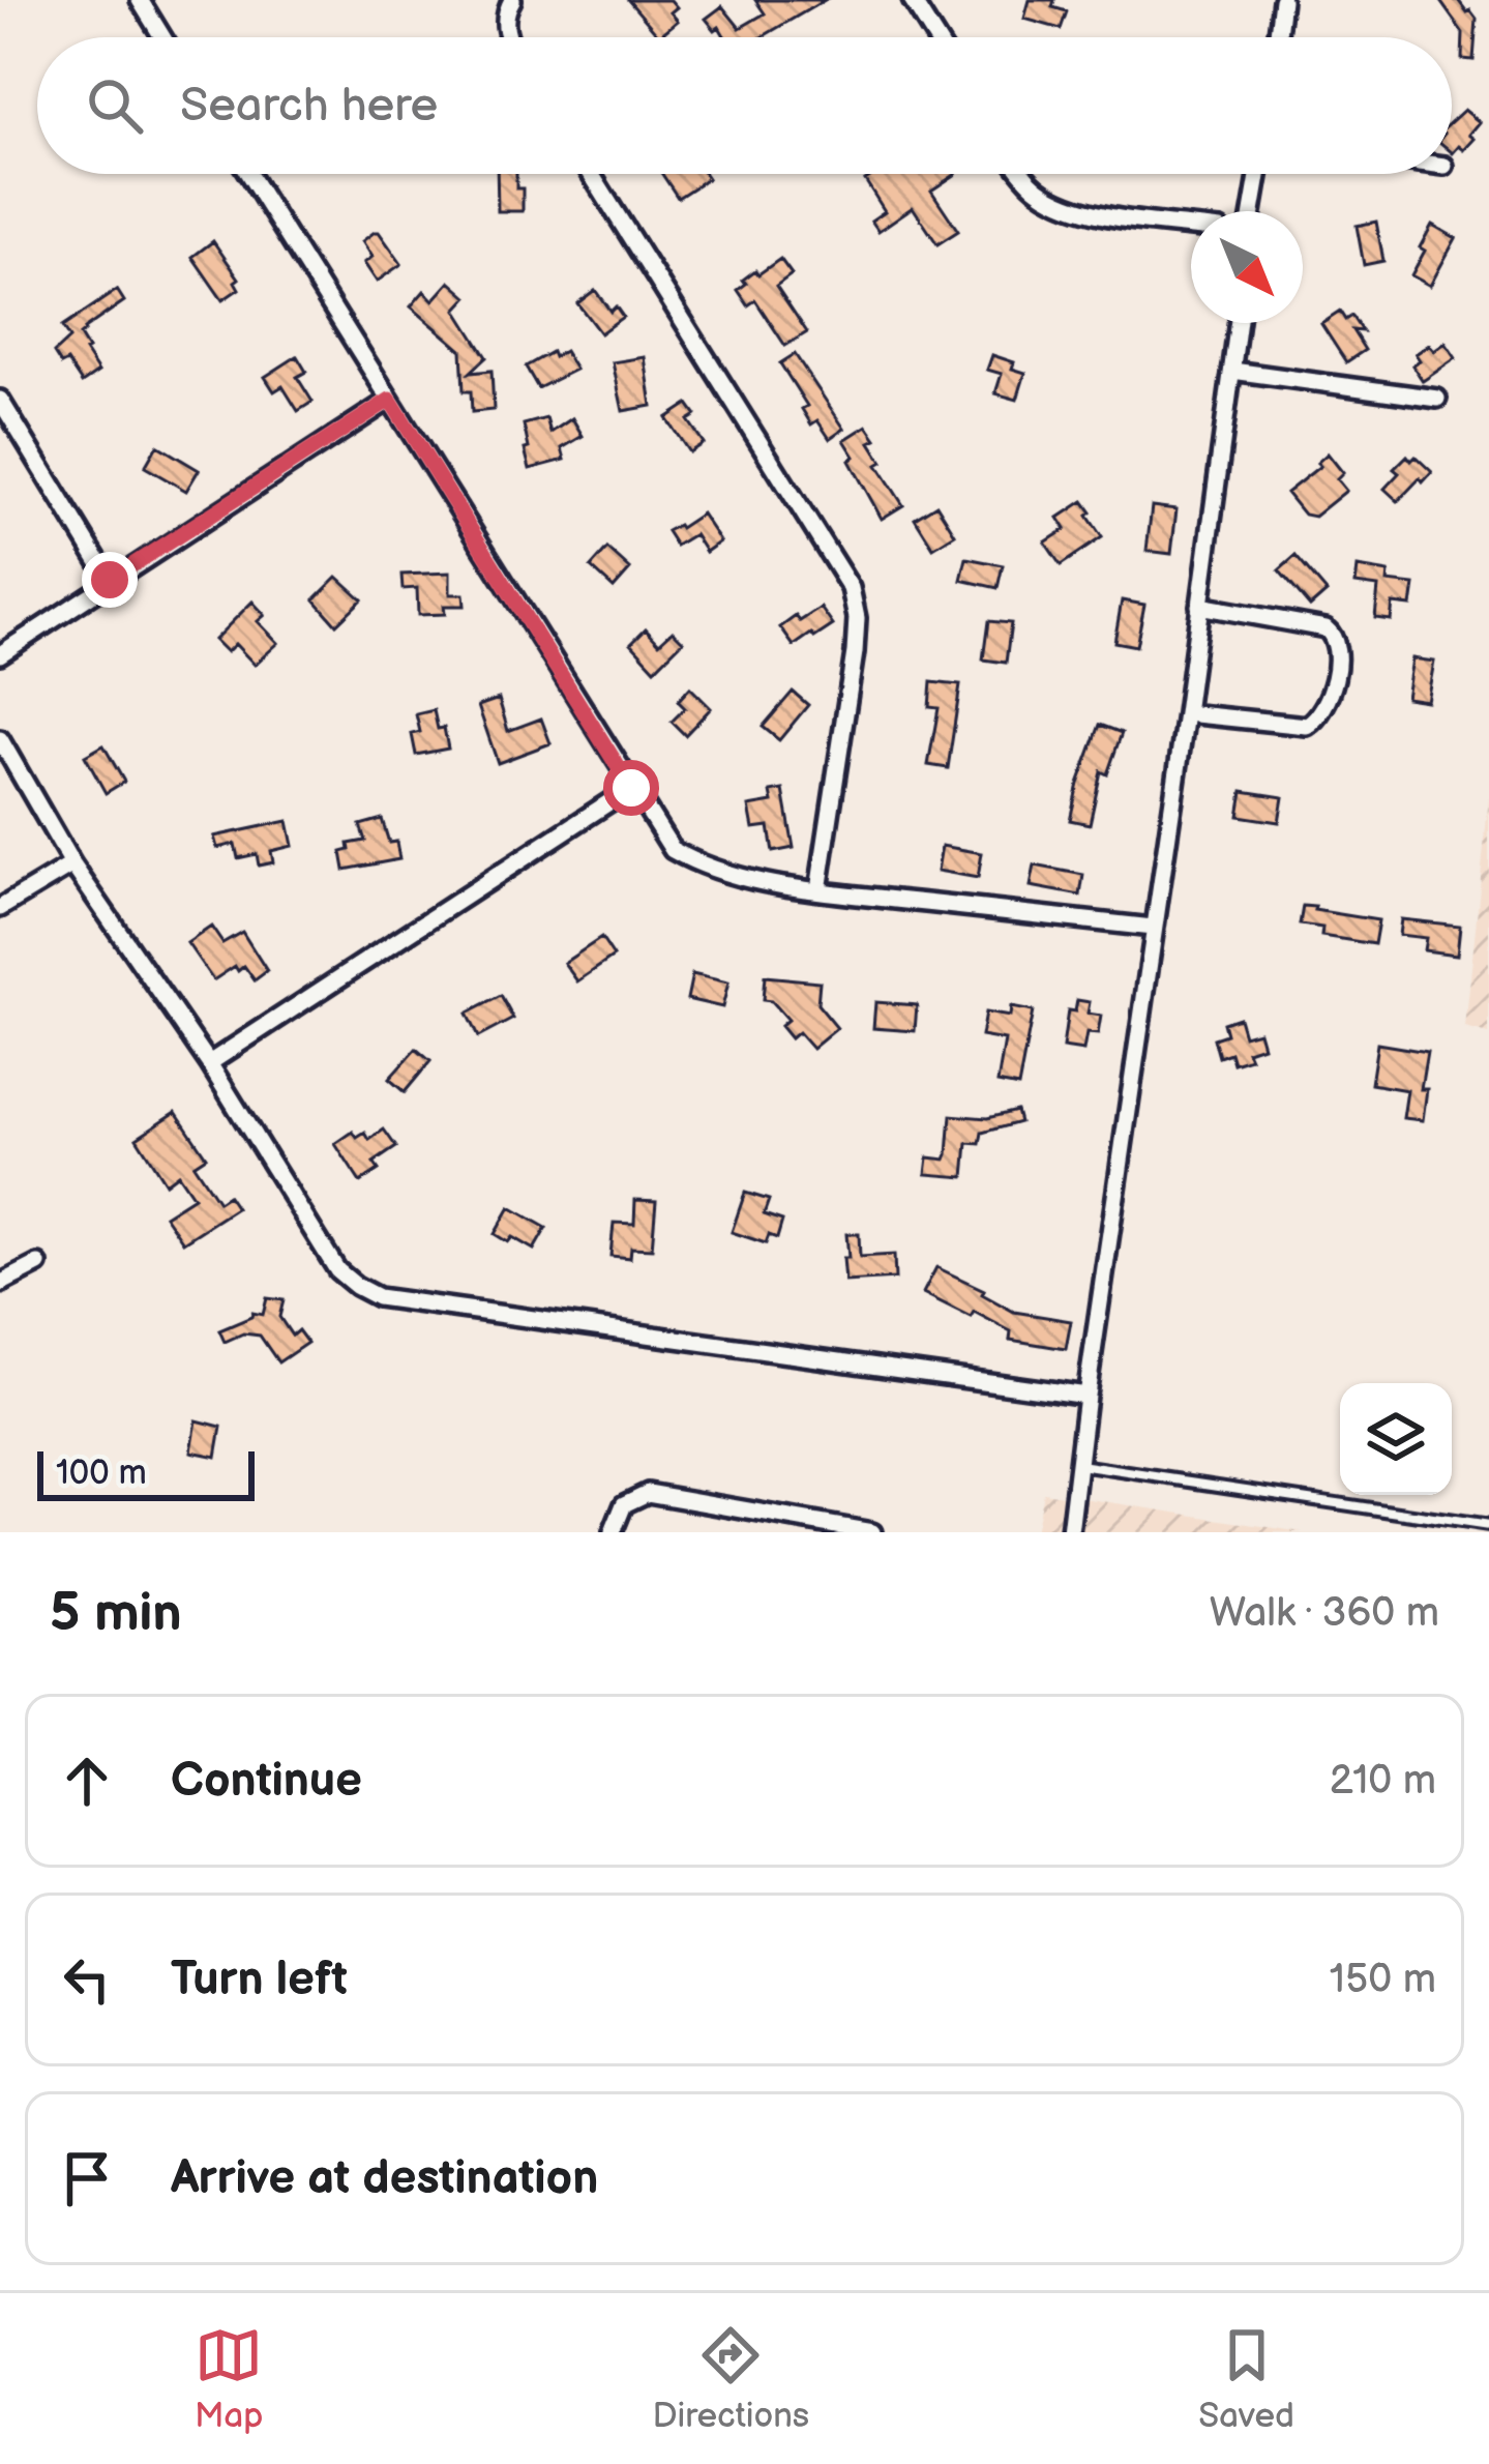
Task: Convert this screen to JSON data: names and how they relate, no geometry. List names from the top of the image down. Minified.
{"scale_bar":"100 m","north":"bottom right","page":{"search":"Search here","scale":"100 m","heading":["5 min","Walk · 360 m"],"list":[["Continue","210 m"],["Turn left","150 m"],"Arrive at destination"],"nav":["Map","Directions","Saved"]}}
